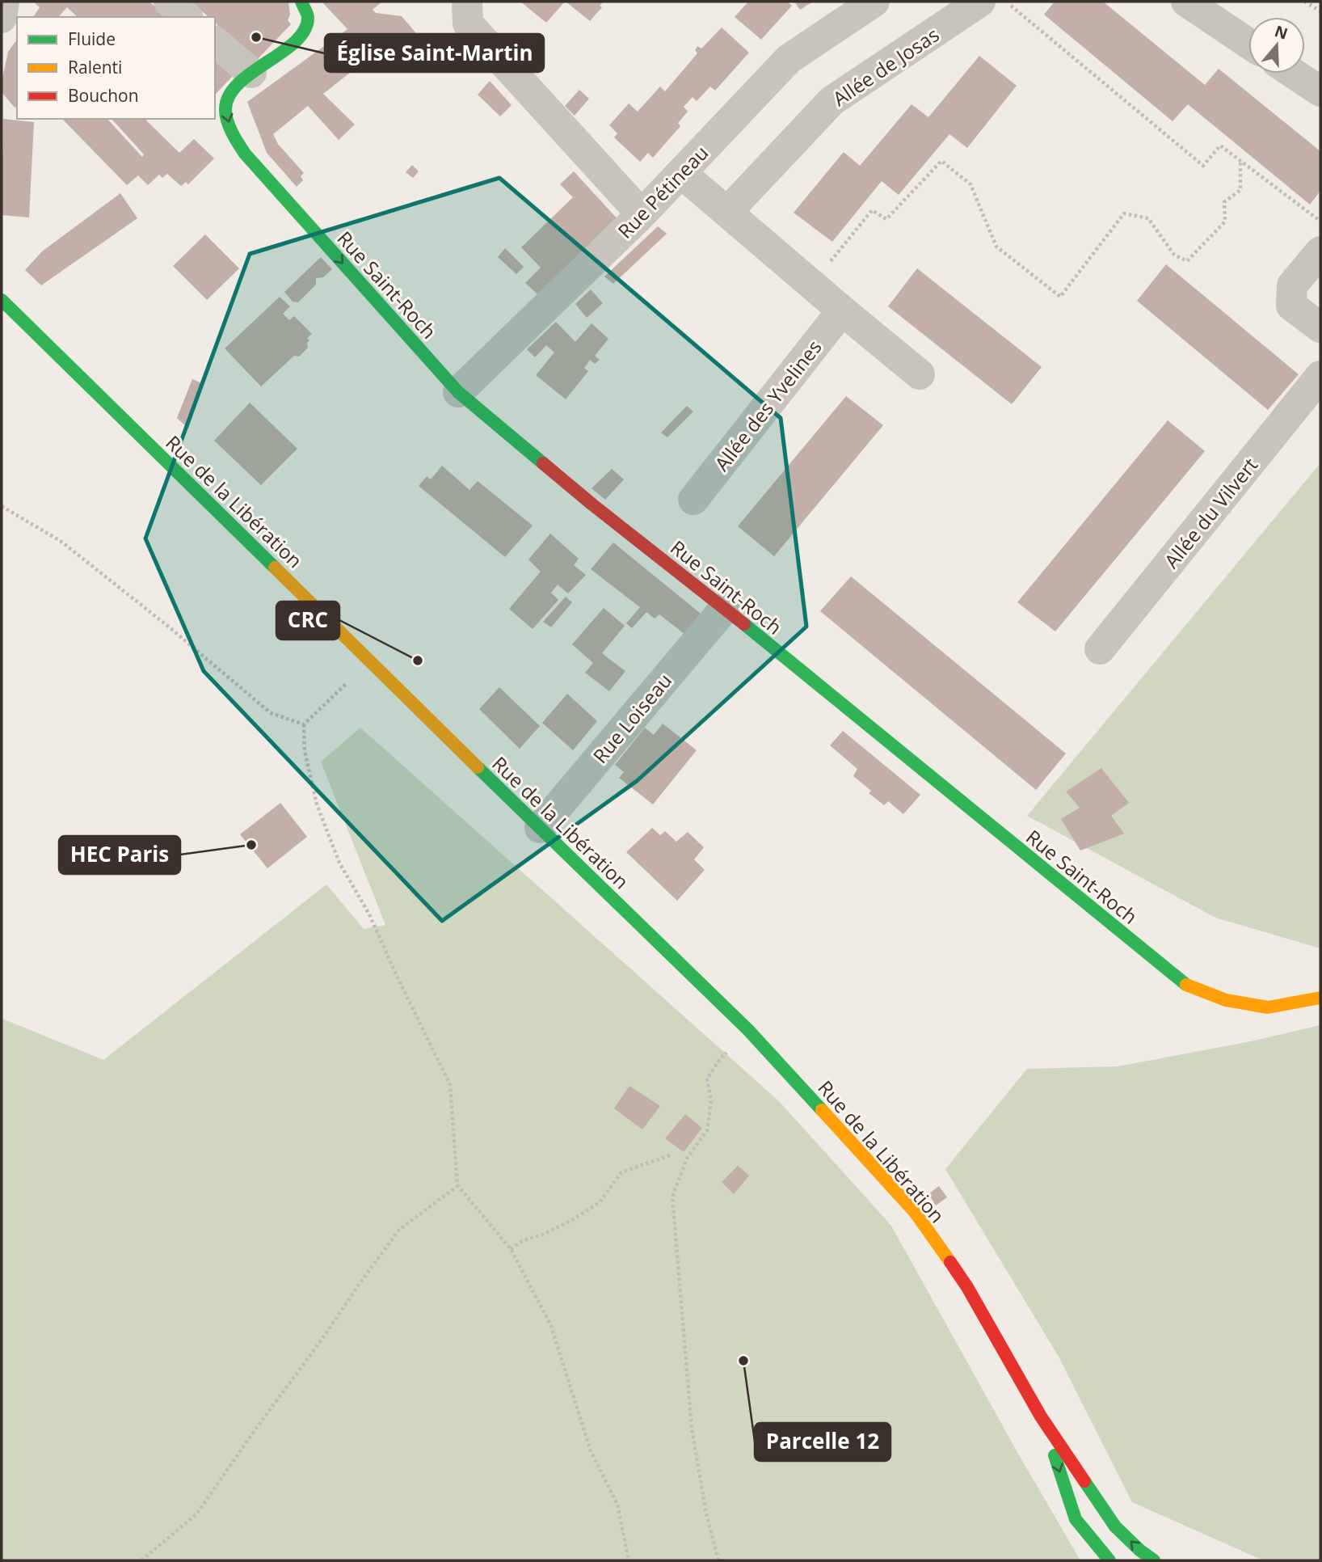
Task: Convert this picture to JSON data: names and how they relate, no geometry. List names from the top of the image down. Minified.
{"streets":{"main road":["Rue Saint-Roch","Rue de la Libération"],"street":["Allée de Josas","Rue Pétineau","Allée des Yvelines","Allée du Vilvert","Rue Loiseau"]},"crossings":[["Rue Pétineau","Rue Saint-Roch"],["Rue Saint-Roch","Rue Loiseau"],["Rue de la Libération","Rue Loiseau"]],"places":["Église Saint-Martin","CRC","HEC Paris","Parcelle 12"],"legend":["Fluide","Ralenti","Bouchon"],"north":"top"}
